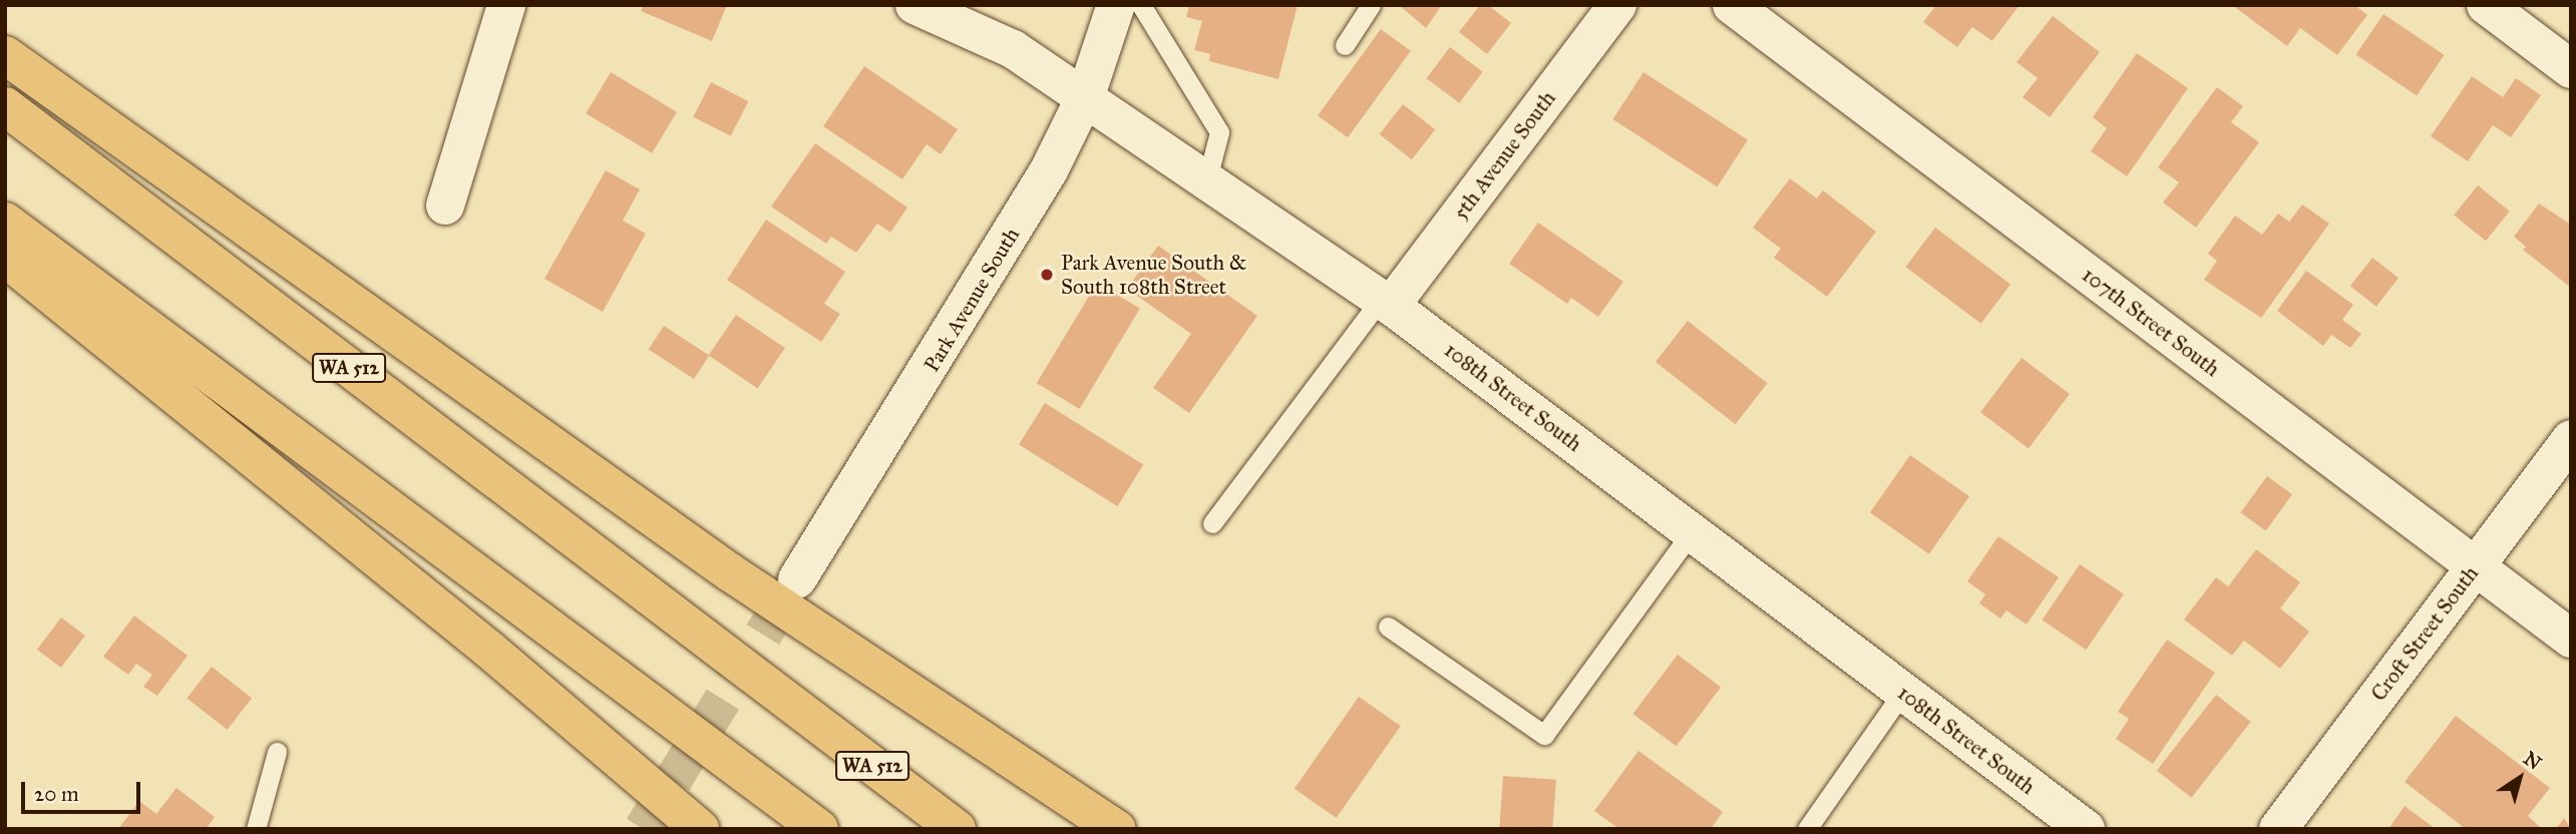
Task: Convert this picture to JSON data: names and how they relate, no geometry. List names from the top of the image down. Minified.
{"streets":{"highway":["WA 512"],"street":["5th Avenue South","Park Avenue South","107th Street South","108th Street South","Croft Street South"]},"crossings":[["5th Avenue South","108th Street South"],["Park Avenue South","108th Street South"],["107th Street South","Croft Street South"]],"places":["Park Avenue South & South 108th Street"],"scale_bar":"20 m","north":"top right"}
